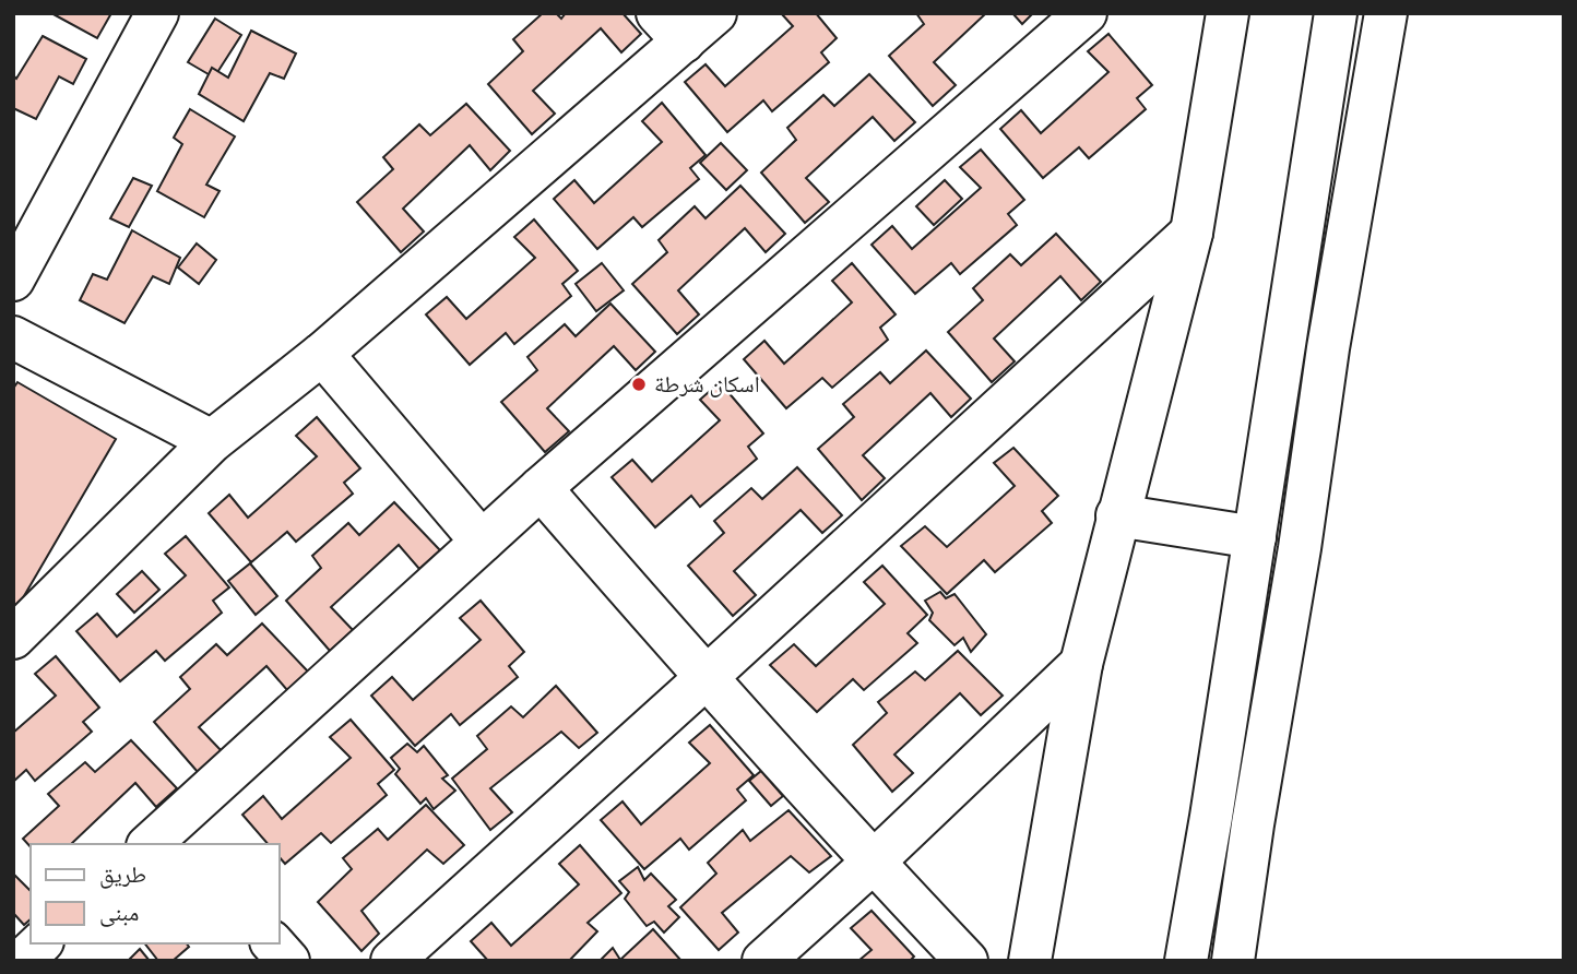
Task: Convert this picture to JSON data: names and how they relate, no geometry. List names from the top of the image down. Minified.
{"places":["اسكان شرطة"],"legend":["طريق","مبنى"]}
